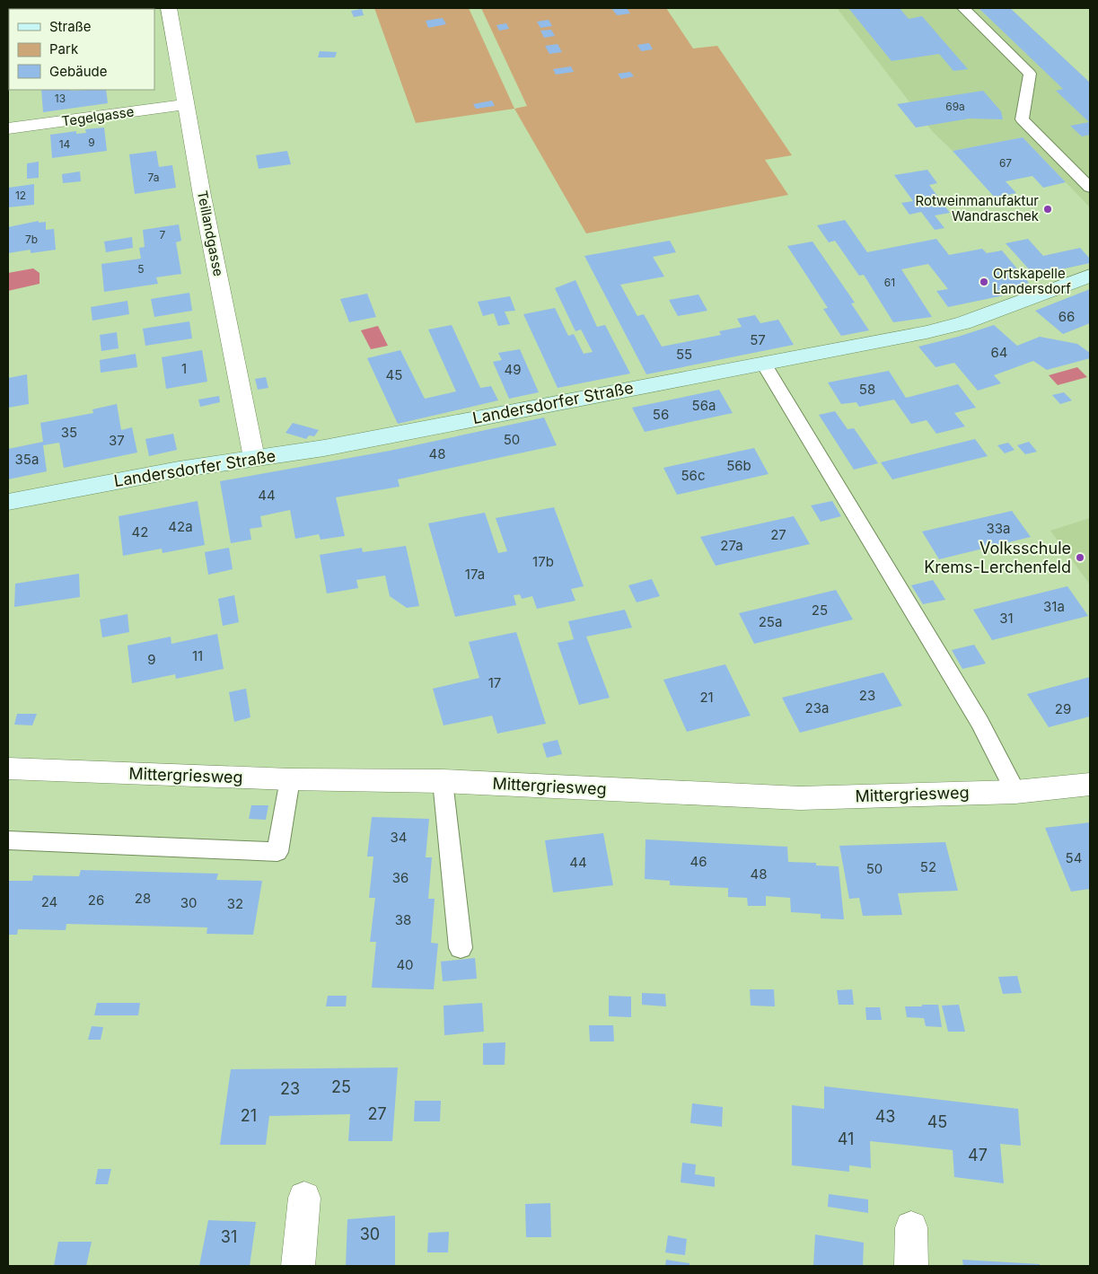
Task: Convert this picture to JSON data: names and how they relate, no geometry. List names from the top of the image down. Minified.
{"streets":{"main road":["Landersdorfer Straße"],"street":["Tegelgasse","Teillandgasse","Mittergriesweg"]},"crossings":[["Tegelgasse","Teillandgasse"],["Teillandgasse","Landersdorfer Straße"]],"places":["Rotweinmanufaktur Wandraschek","Ortskapelle Landersdorf","Volksschule Krems-Lerchenfeld"],"house_numbers":["13","69a","9","14","67","7a","12","7","7b","5","61","66","57","64","55","1","49","45","58","56a","56","35","50","37","48","35a","56b","56c","44","42a","33a","42","27","27a","17b","17a","31a","25","31","25a","11","9","17","23","21","23a","29","34","54","46","44","52","50","48","36","28","26","24","30","32","38","40","25","23","27","21","43","45","41","47","30","31"],"legend":["Straße","Park","Gebäude"]}
